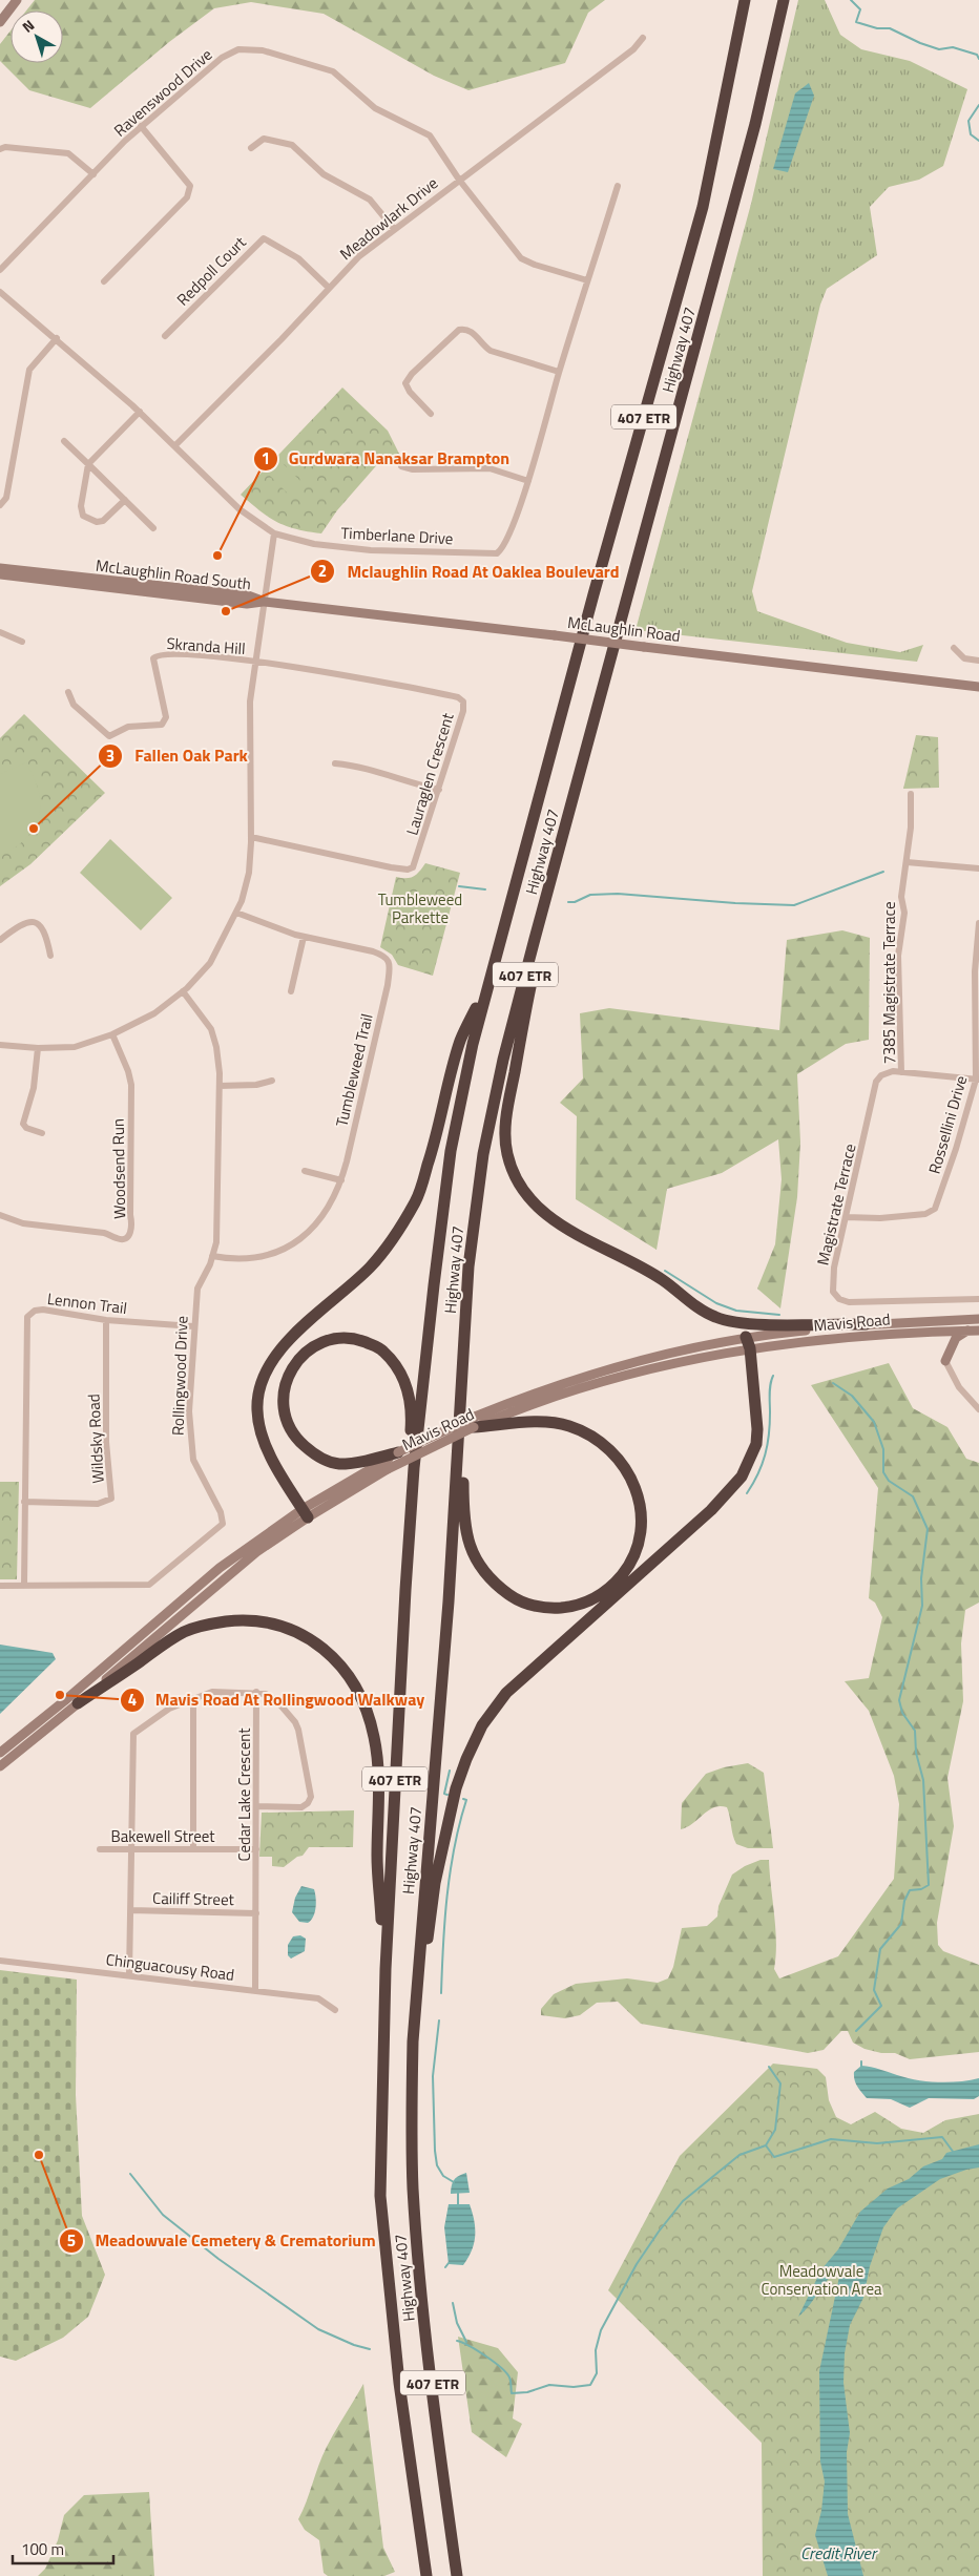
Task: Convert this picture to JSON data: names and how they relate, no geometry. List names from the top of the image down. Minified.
{"streets":{"highway":["Highway 407","407 ETR"],"main road":["McLaughlin Road South","McLaughlin Road","Mavis Road"],"street":["Ravenswood Drive","Meadowlark Drive","Redpoll Court","Timberlane Drive","Skranda Hill","Lauraglen Crescent","7385 Magistrate Terrace","Tumbleweed Trail","Rossellini Drive","Woodsend Run","Magistrate Terrace","Lennon Trail","Rollingwood Drive","Wildsky Road","Cedar Lake Crescent","Bakewell Street","Cailiff Street","Chinguacousy Road"]},"crossings":[["Ravenswood Drive","Meadowlark Drive"],["Ravenswood Drive","Timberlane Drive"],["Meadowlark Drive","Redpoll Court"],["Meadowlark Drive","Timberlane Drive"],["McLaughlin Road South","McLaughlin Road"],["Skranda Hill","Lauraglen Crescent"],["7385 Magistrate Terrace","Magistrate Terrace"],["Tumbleweed Trail","Rollingwood Drive"],["Rossellini Drive","Magistrate Terrace"],["Lennon Trail","Rollingwood Drive"],["Lennon Trail","Wildsky Road"],["Cedar Lake Crescent","Bakewell Street"],["Cedar Lake Crescent","Cailiff Street"],["Cedar Lake Crescent","Chinguacousy Road"]],"water":["Credit River"],"parks":["Tumbleweed Parkette","Meadowvale Conservation Area"],"places":["Gurdwara Nanaksar Brampton","Mclaughlin Road At Oaklea Boulevard","Fallen Oak Park","Mavis Road At Rollingwood Walkway","Meadowvale Cemetery & Crematorium"],"scale_bar":"100 m","north":"top left"}
